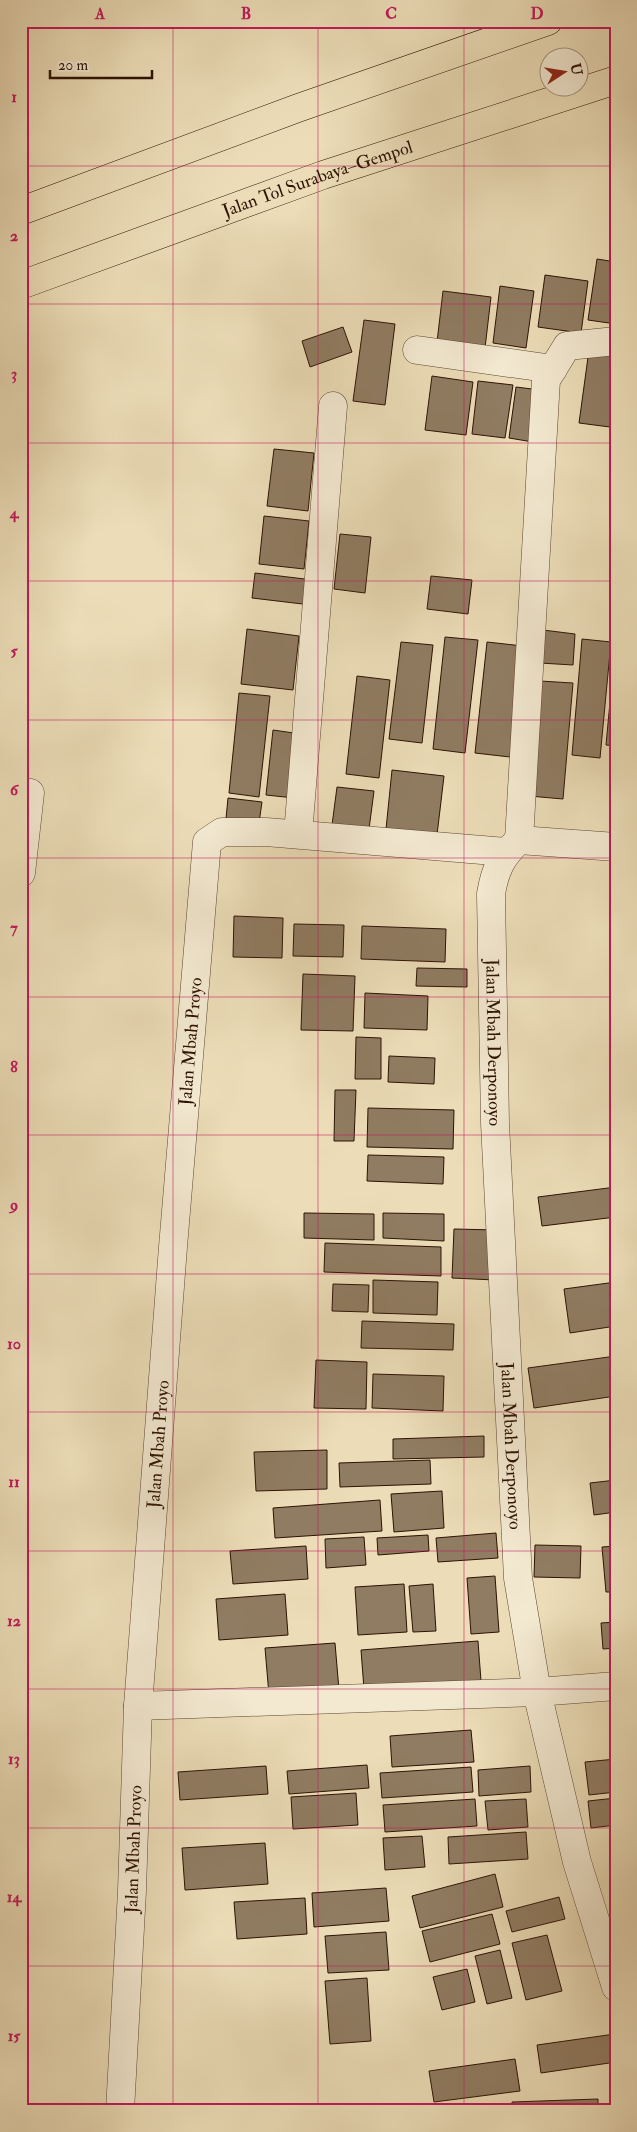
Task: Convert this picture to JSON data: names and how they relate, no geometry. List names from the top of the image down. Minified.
{"streets":{"highway":["Jalan Tol Surabaya–Gempol"],"street":["Jalan Mbah Proyo","Jalan Mbah Derponoyo"]},"scale_bar":"20 m","north":"right","grid":{"columns":["A","B","C","D"],"rows":["1","2","3","4","5","6","7","8","9","10","11","12","13","14","15"]}}
